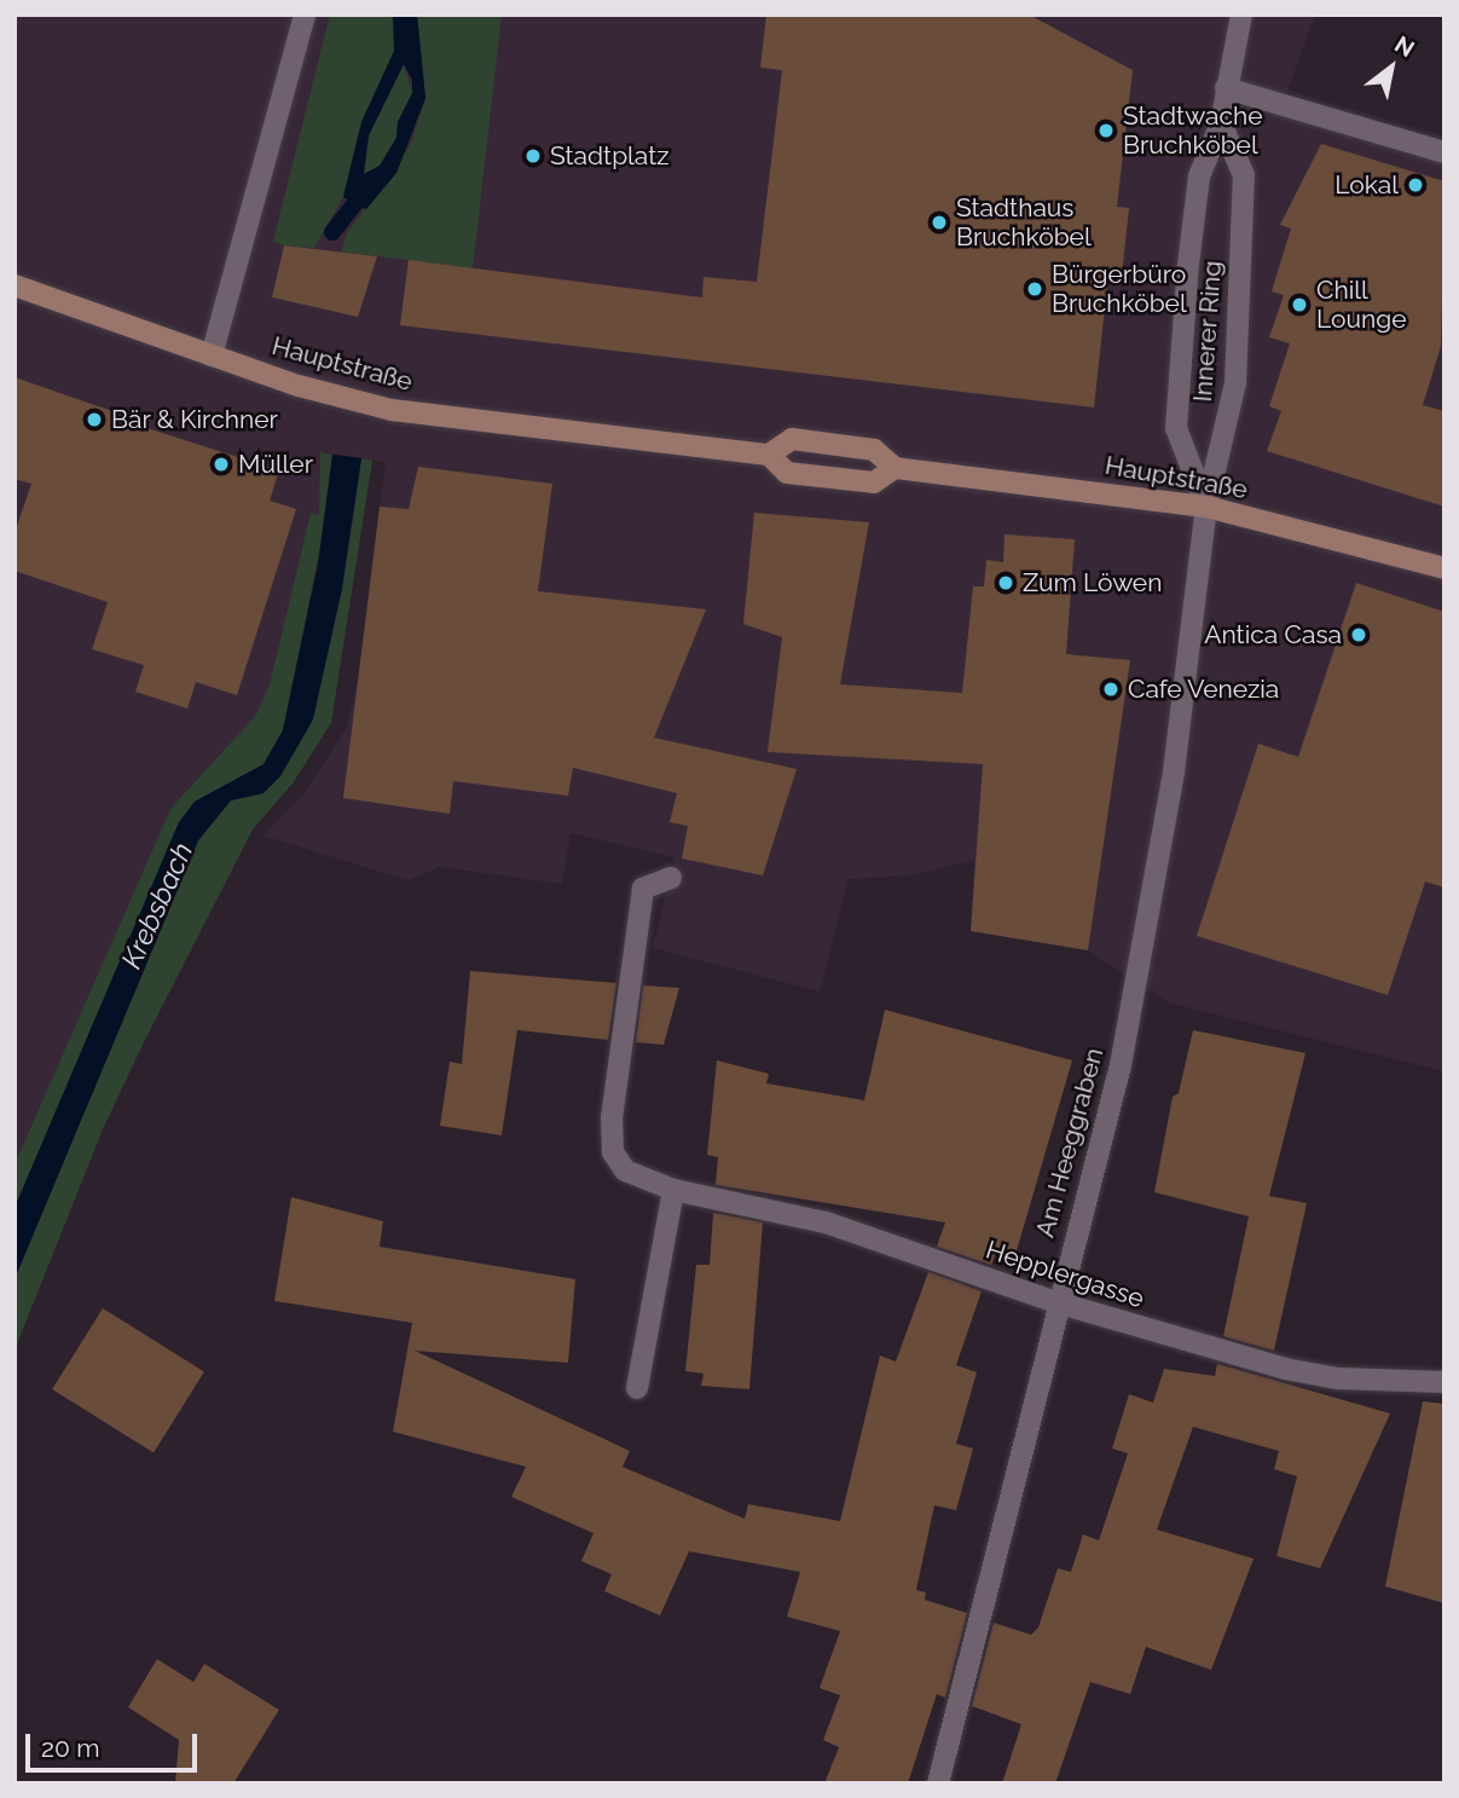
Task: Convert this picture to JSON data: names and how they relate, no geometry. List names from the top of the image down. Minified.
{"streets":{"main road":["Hauptstraße"],"street":["Innerer Ring","Am Heeggraben","Hepplergasse"]},"crossings":[["Innerer Ring","Hauptstraße"],["Innerer Ring","Am Heeggraben"],["Hauptstraße","Am Heeggraben"],["Am Heeggraben","Hepplergasse"]],"water":["Krebsbach"],"places":["Stadtwache Bruchköbel","Stadtplatz","Lokal","Stadthaus Bruchköbel","Bürgerbüro Bruchköbel","Chill Lounge","Bär & Kirchner","Müller","Zum Löwen","Antica Casa","Cafe Venezia"],"scale_bar":"20 m","north":"top right"}
